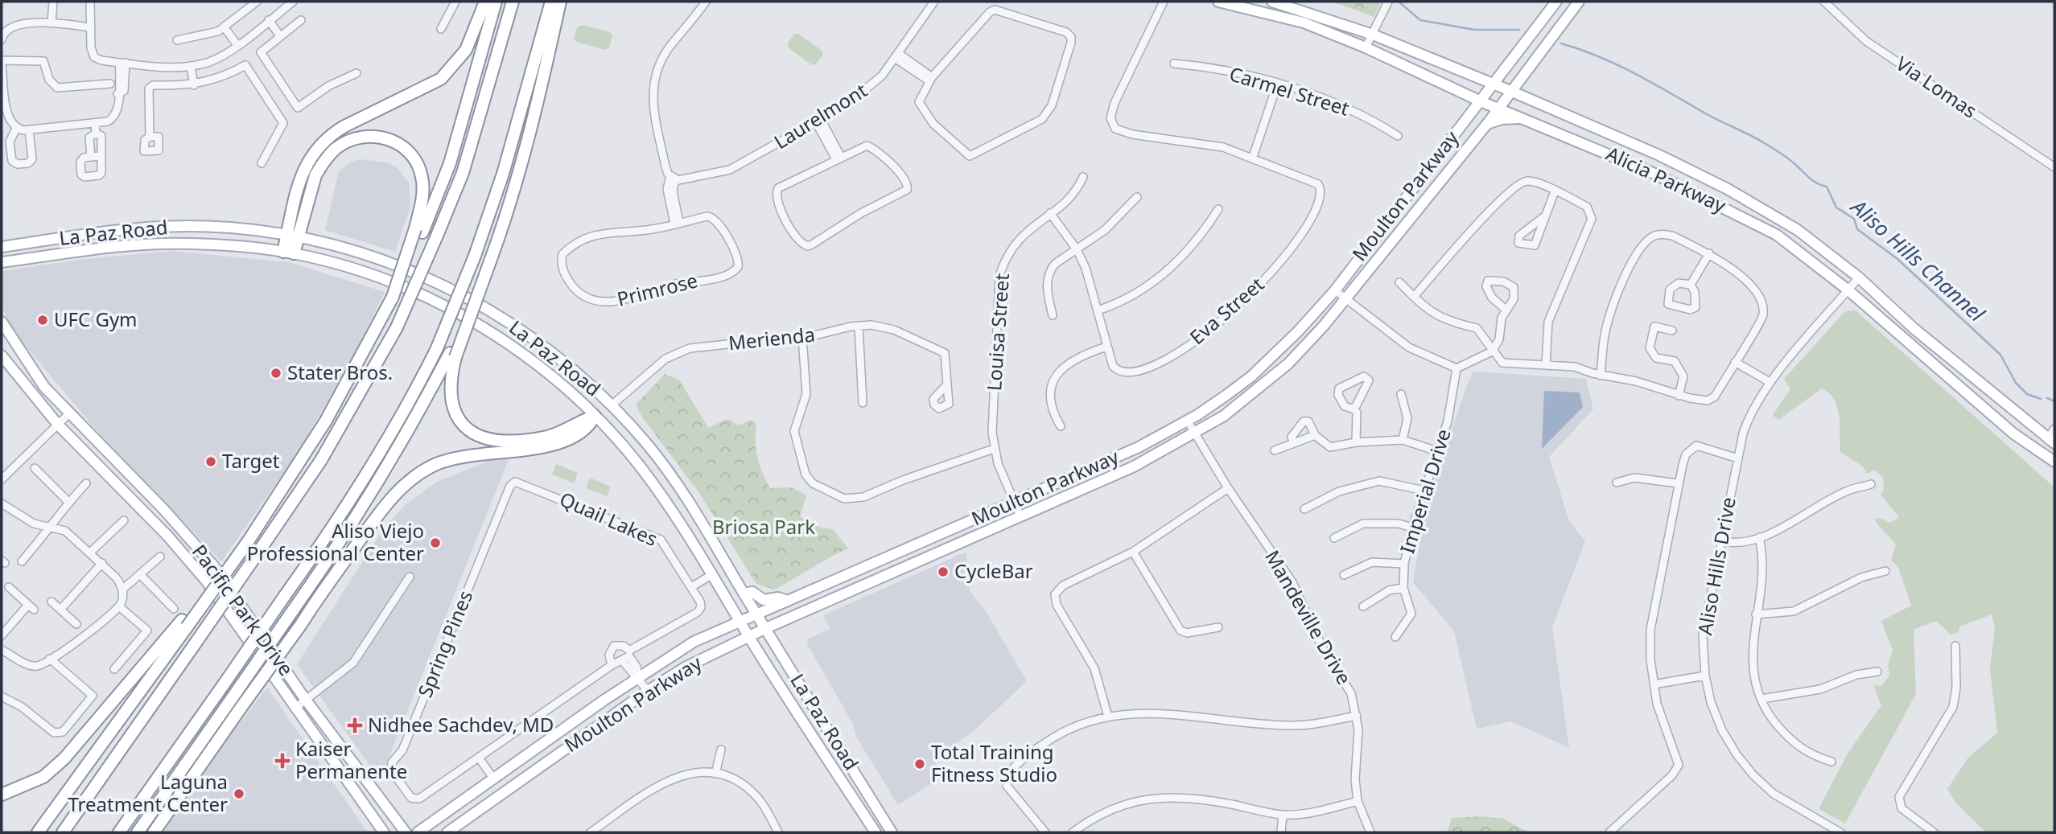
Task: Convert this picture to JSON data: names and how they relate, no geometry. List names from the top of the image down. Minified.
{"streets":{"main road":["Alicia Parkway","Moulton Parkway","La Paz Road","Pacific Park Drive"],"street":["Via Lomas","Carmel Street","Laurelmont","Primrose","Eva Street","Louisa Street","Merienda","Imperial Drive","Quail Lakes","Aliso Hills Drive","Mandeville Drive","Spring Pines"]},"crossings":[["Alicia Parkway","Moulton Parkway"],["Alicia Parkway","Aliso Hills Drive"],["Moulton Parkway","La Paz Road"],["Moulton Parkway","Louisa Street"],["Moulton Parkway","Mandeville Drive"],["La Paz Road","Merienda"],["Quail Lakes","Spring Pines"]],"water":["Aliso Hills Channel"],"parks":["Briosa Park"],"places":{"other":["UFC Gym","Stater Bros.","Target","Aliso Viejo Professional Center","CycleBar","Total Training Fitness Studio","Laguna Treatment Center"],"health":["Nidhee Sachdev, MD","Kaiser Permanente"]}}
